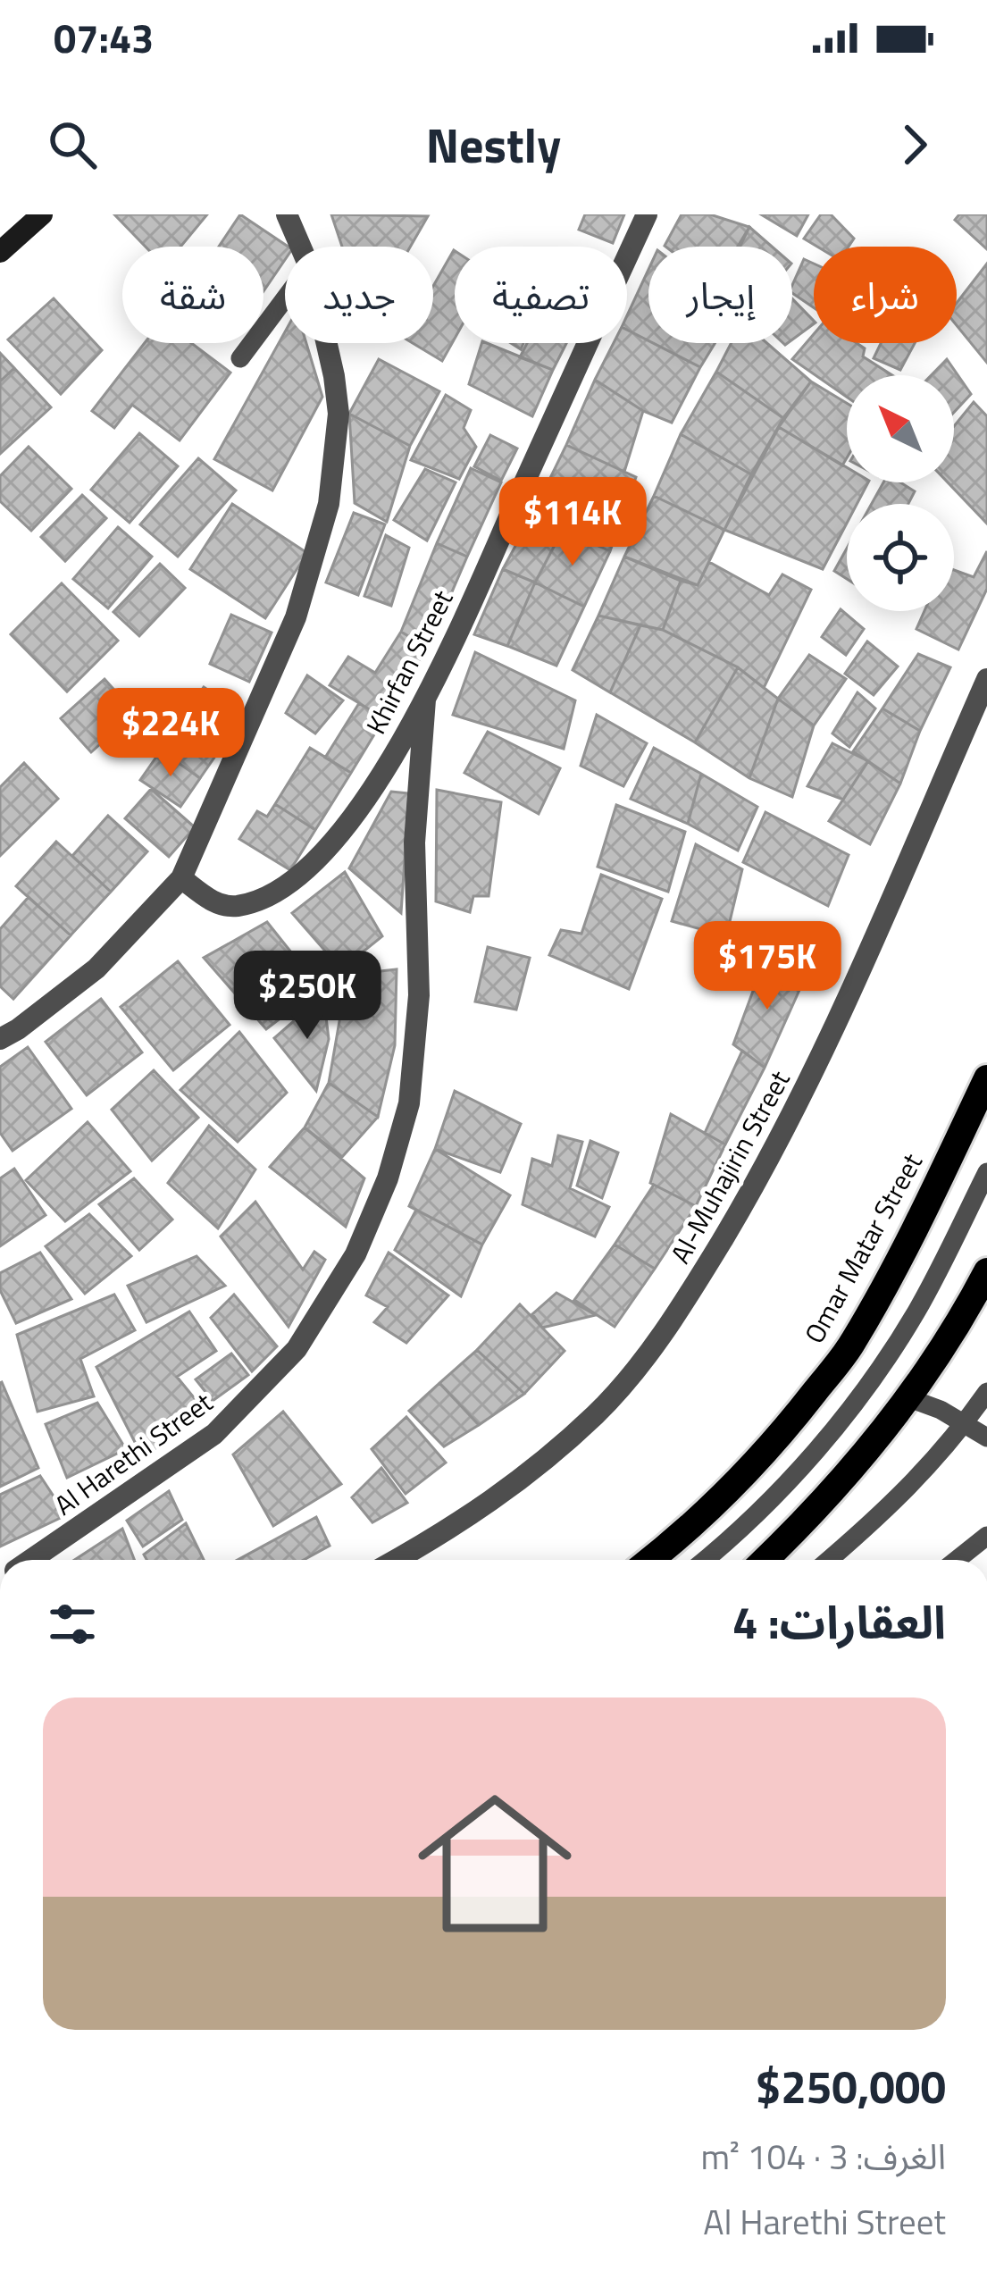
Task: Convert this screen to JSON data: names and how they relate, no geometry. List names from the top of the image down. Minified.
{"streets":{"main road":["Omar Matar Street"],"street":["Khirfan Street","Al-Muhajirin Street","Al Harethi Street"]},"crossings":[["Khirfan Street","Al Harethi Street"]],"north":"top left","page":{"status":"07:43","header":"Nestly","chip":["شراء","إيجار","تصفية","جديد","شقة"],"price":["$114K","$224K","$175K","$250K"],"heading":"العقارات: 4","list":[{"name":"$250,000","note":"الغرف: 3 · 104 m² · Al Harethi Street"}]}}
